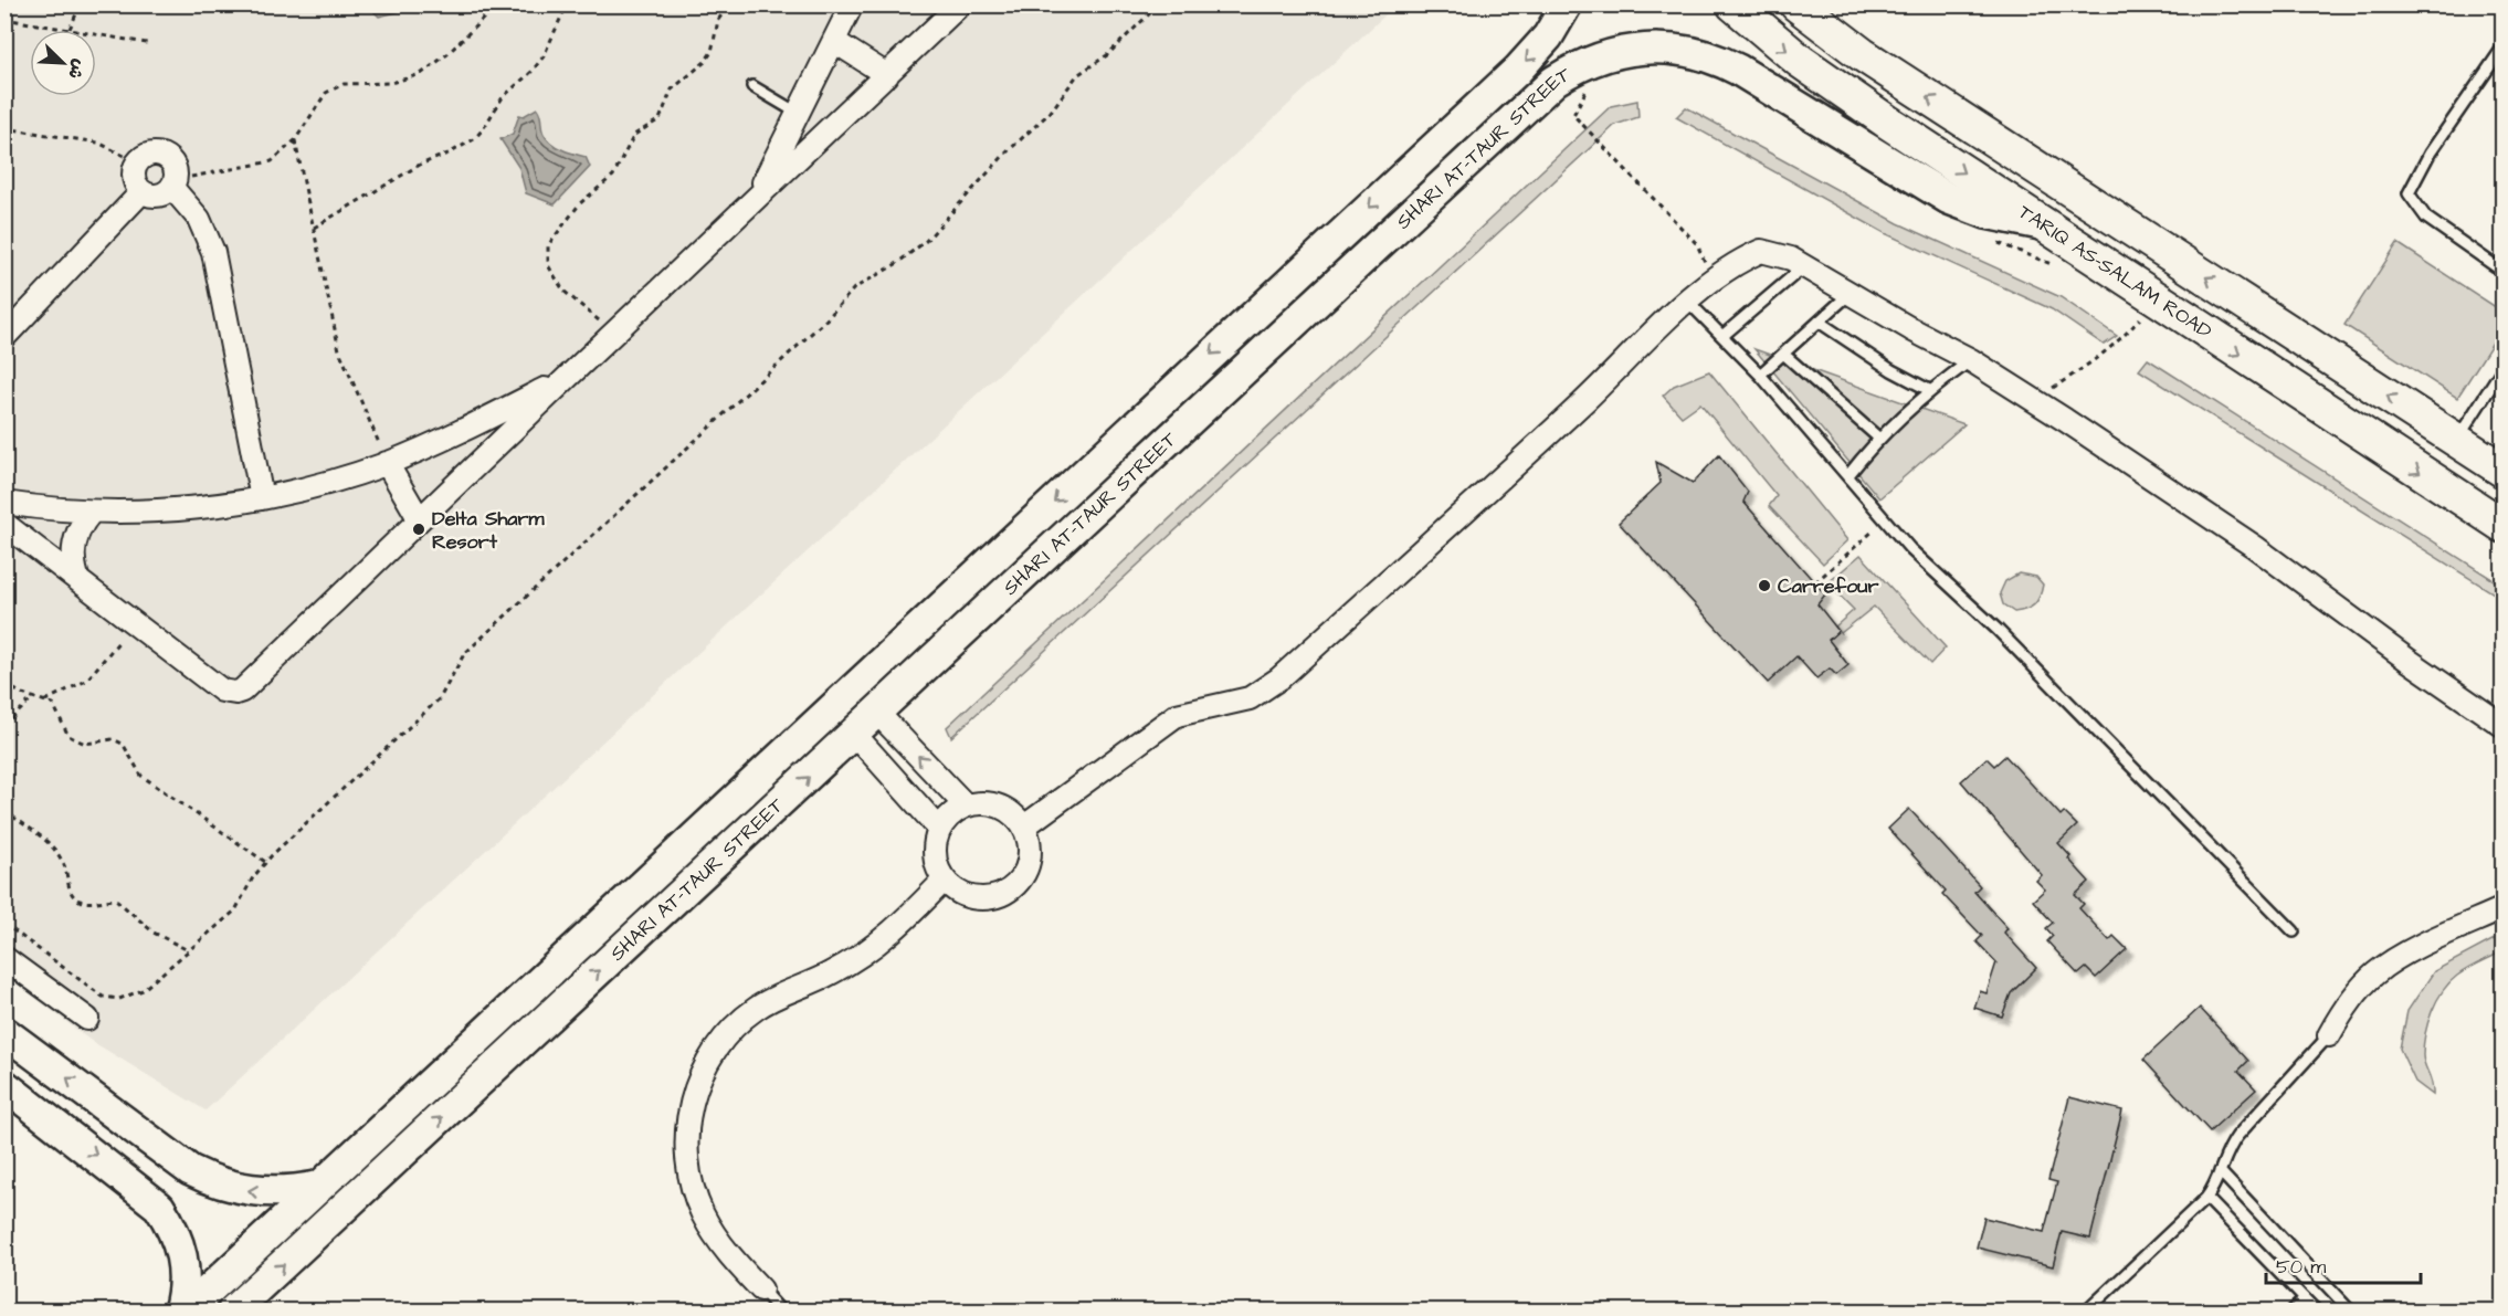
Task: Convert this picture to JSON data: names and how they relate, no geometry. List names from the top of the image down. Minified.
{"streets":{"main road":["SHARI AT-TAUR STREET","TARIQ AS-SALAM ROAD"]},"crossings":[["SHARI AT-TAUR STREET","TARIQ AS-SALAM ROAD"]],"places":["Delta Sharm Resort","Carrefour"],"scale_bar":"50 m","north":"bottom right"}
